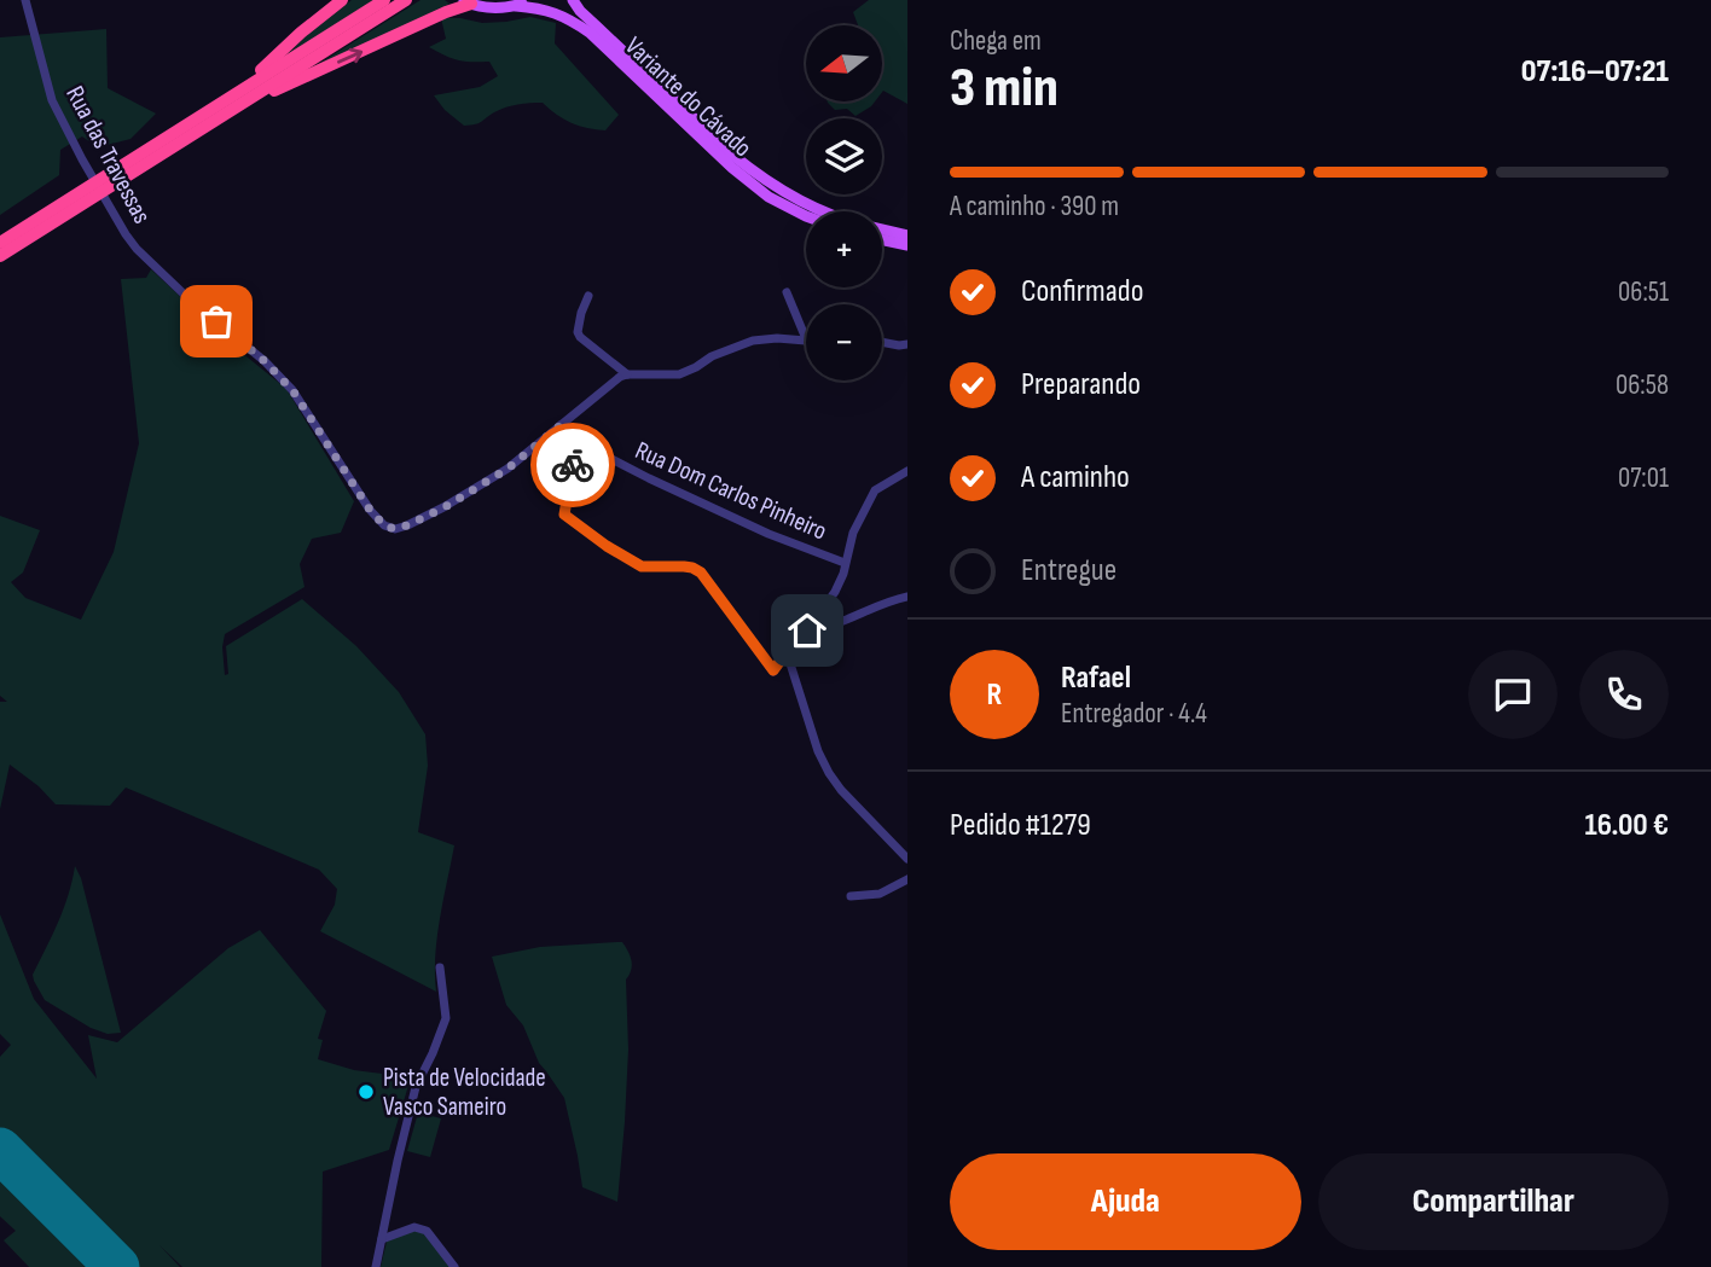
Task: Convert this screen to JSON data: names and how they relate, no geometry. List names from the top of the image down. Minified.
{"streets":{"main road":["Variante do Cávado"],"street":["Rua das Travessas","Rua Dom Carlos Pinheiro"]},"crossings":[["Rua das Travessas","Rua Dom Carlos Pinheiro"]],"places":["Pista de Velocidade Vasco Sameiro"],"north":"left","page":{"heading":["3 min","Chega em","07:16–07:21"],"panel":["Rafael","Entregador · 4.4","Pedido #1279","16.00 €"],"map_buttons":["+","−"],"bar":"A caminho · 390 m","list":[["Confirmado","06:51"],["Preparando","06:58"],["A caminho","07:01"],"Entregue"],"round":"R","buttons":["Ajuda","Compartilhar"]}}
